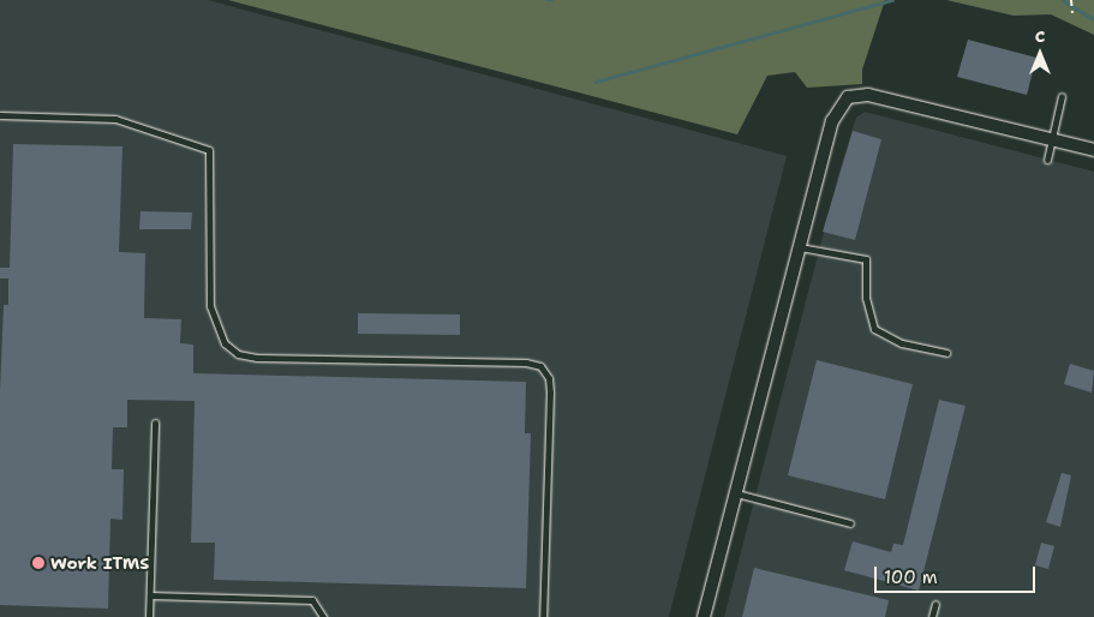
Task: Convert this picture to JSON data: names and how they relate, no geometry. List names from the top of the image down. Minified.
{"places":["Work ITMS"],"scale_bar":"100 m","north":"top"}
